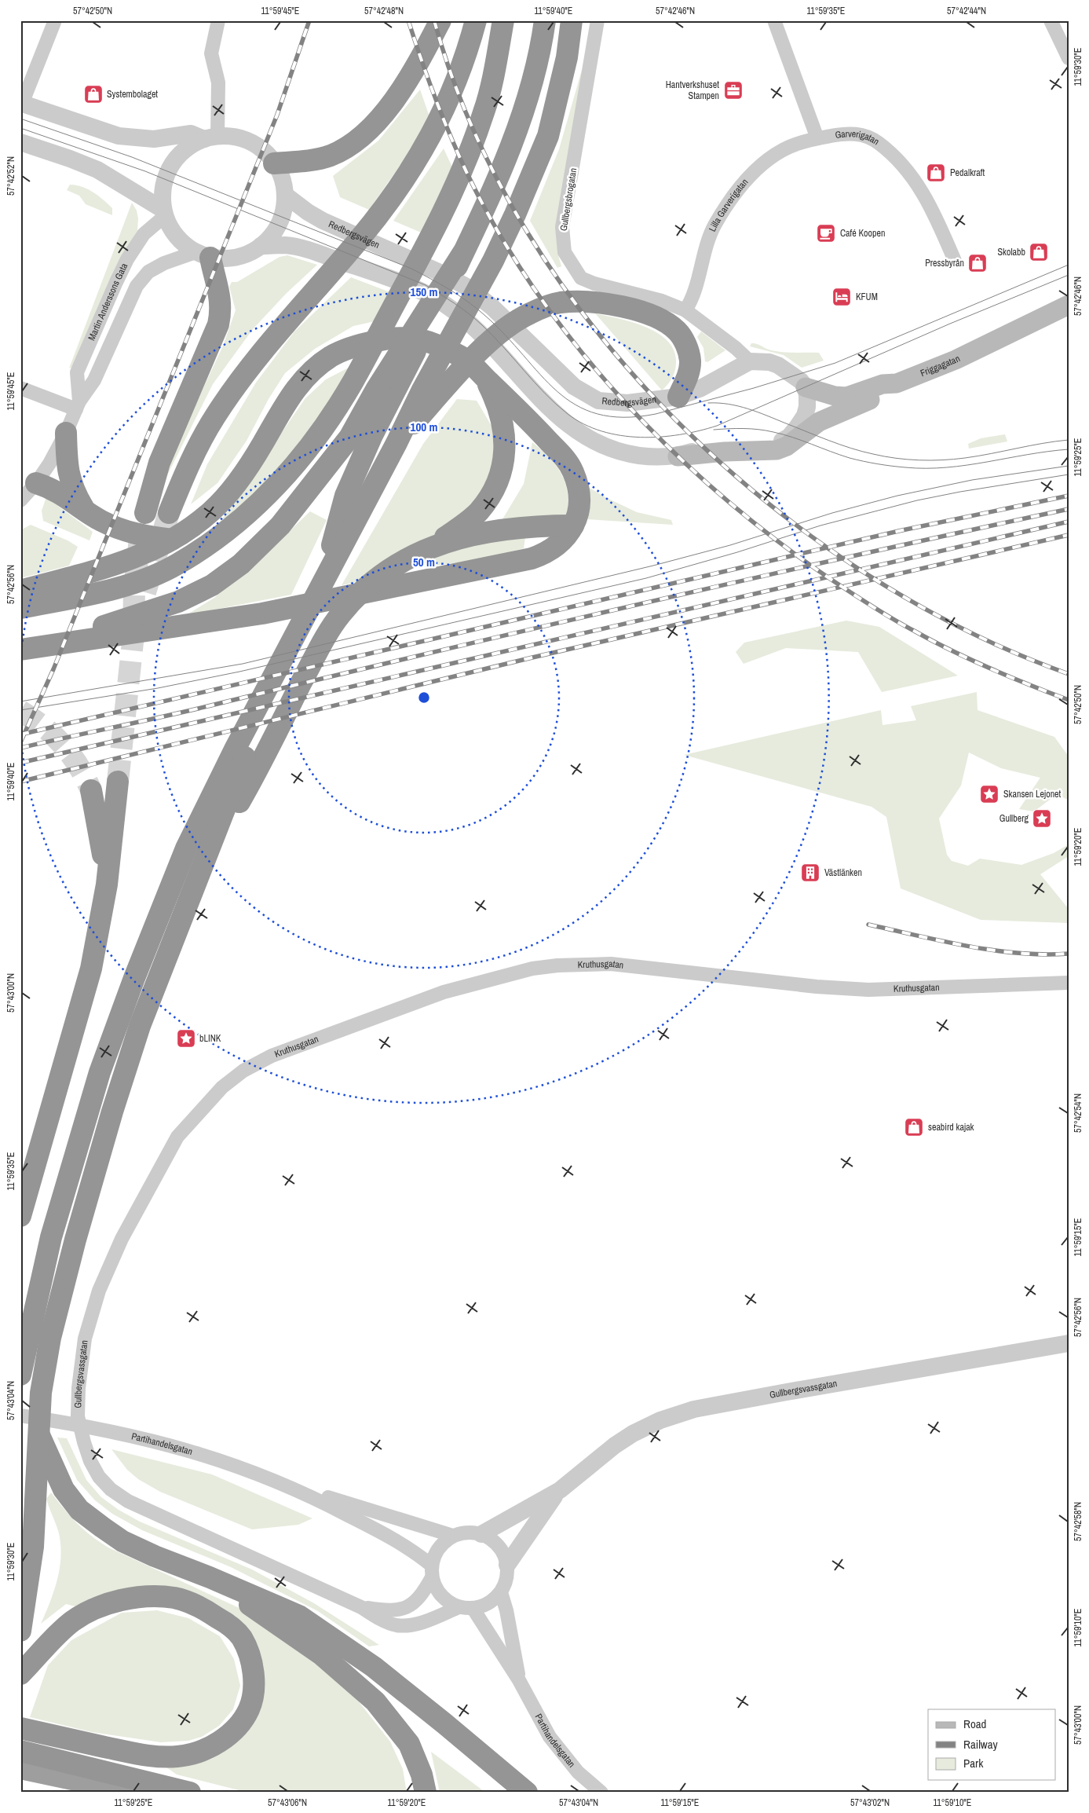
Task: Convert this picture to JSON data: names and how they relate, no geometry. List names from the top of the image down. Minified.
{"streets":{"main road":["Friggagatan"],"street":["Garverigatan","Gullbergsbrogatan","Lilla Garverigatan","Redbergsvägen","Martin Anderssons Gata","Kruthusgatan","Gullbergsvassgatan","Partihandelsgatan"]},"crossings":[["Garverigatan","Lilla Garverigatan"],["Gullbergsbrogatan","Lilla Garverigatan"],["Gullbergsbrogatan","Redbergsvägen"],["Redbergsvägen","Martin Anderssons Gata"],["Kruthusgatan","Gullbergsvassgatan"],["Gullbergsvassgatan","Partihandelsgatan"]],"places":{"office":["Hantverkshuset Stampen"],"shop":["Systembolaget","Pedalkraft","Skolabb","Pressbyrån","seabird kajak"],"cafe":["Café Koopen"],"hotel":["KFUM"],"place":["Skansen Lejonet","Gullberg","bLINK"],"building":["Västlänken"]},"legend":["Road","Railway","Park"],"coordinates":["57°42'50\"N","11°59'45\"E","57°42'48\"N","11°59'40\"E","57°42'46\"N","11°59'35\"E","57°42'44\"N","11°59'30\"E","57°42'52\"N","11°59'25\"E","57°42'56\"N","11°59'20\"E","57°43'00\"N","57°42'54\"N","11°59'15\"E","57°43'04\"N","57°42'58\"N","11°59'10\"E","57°43'06\"N","57°43'02\"N"],"rings":["150 m","100 m","50 m"]}
